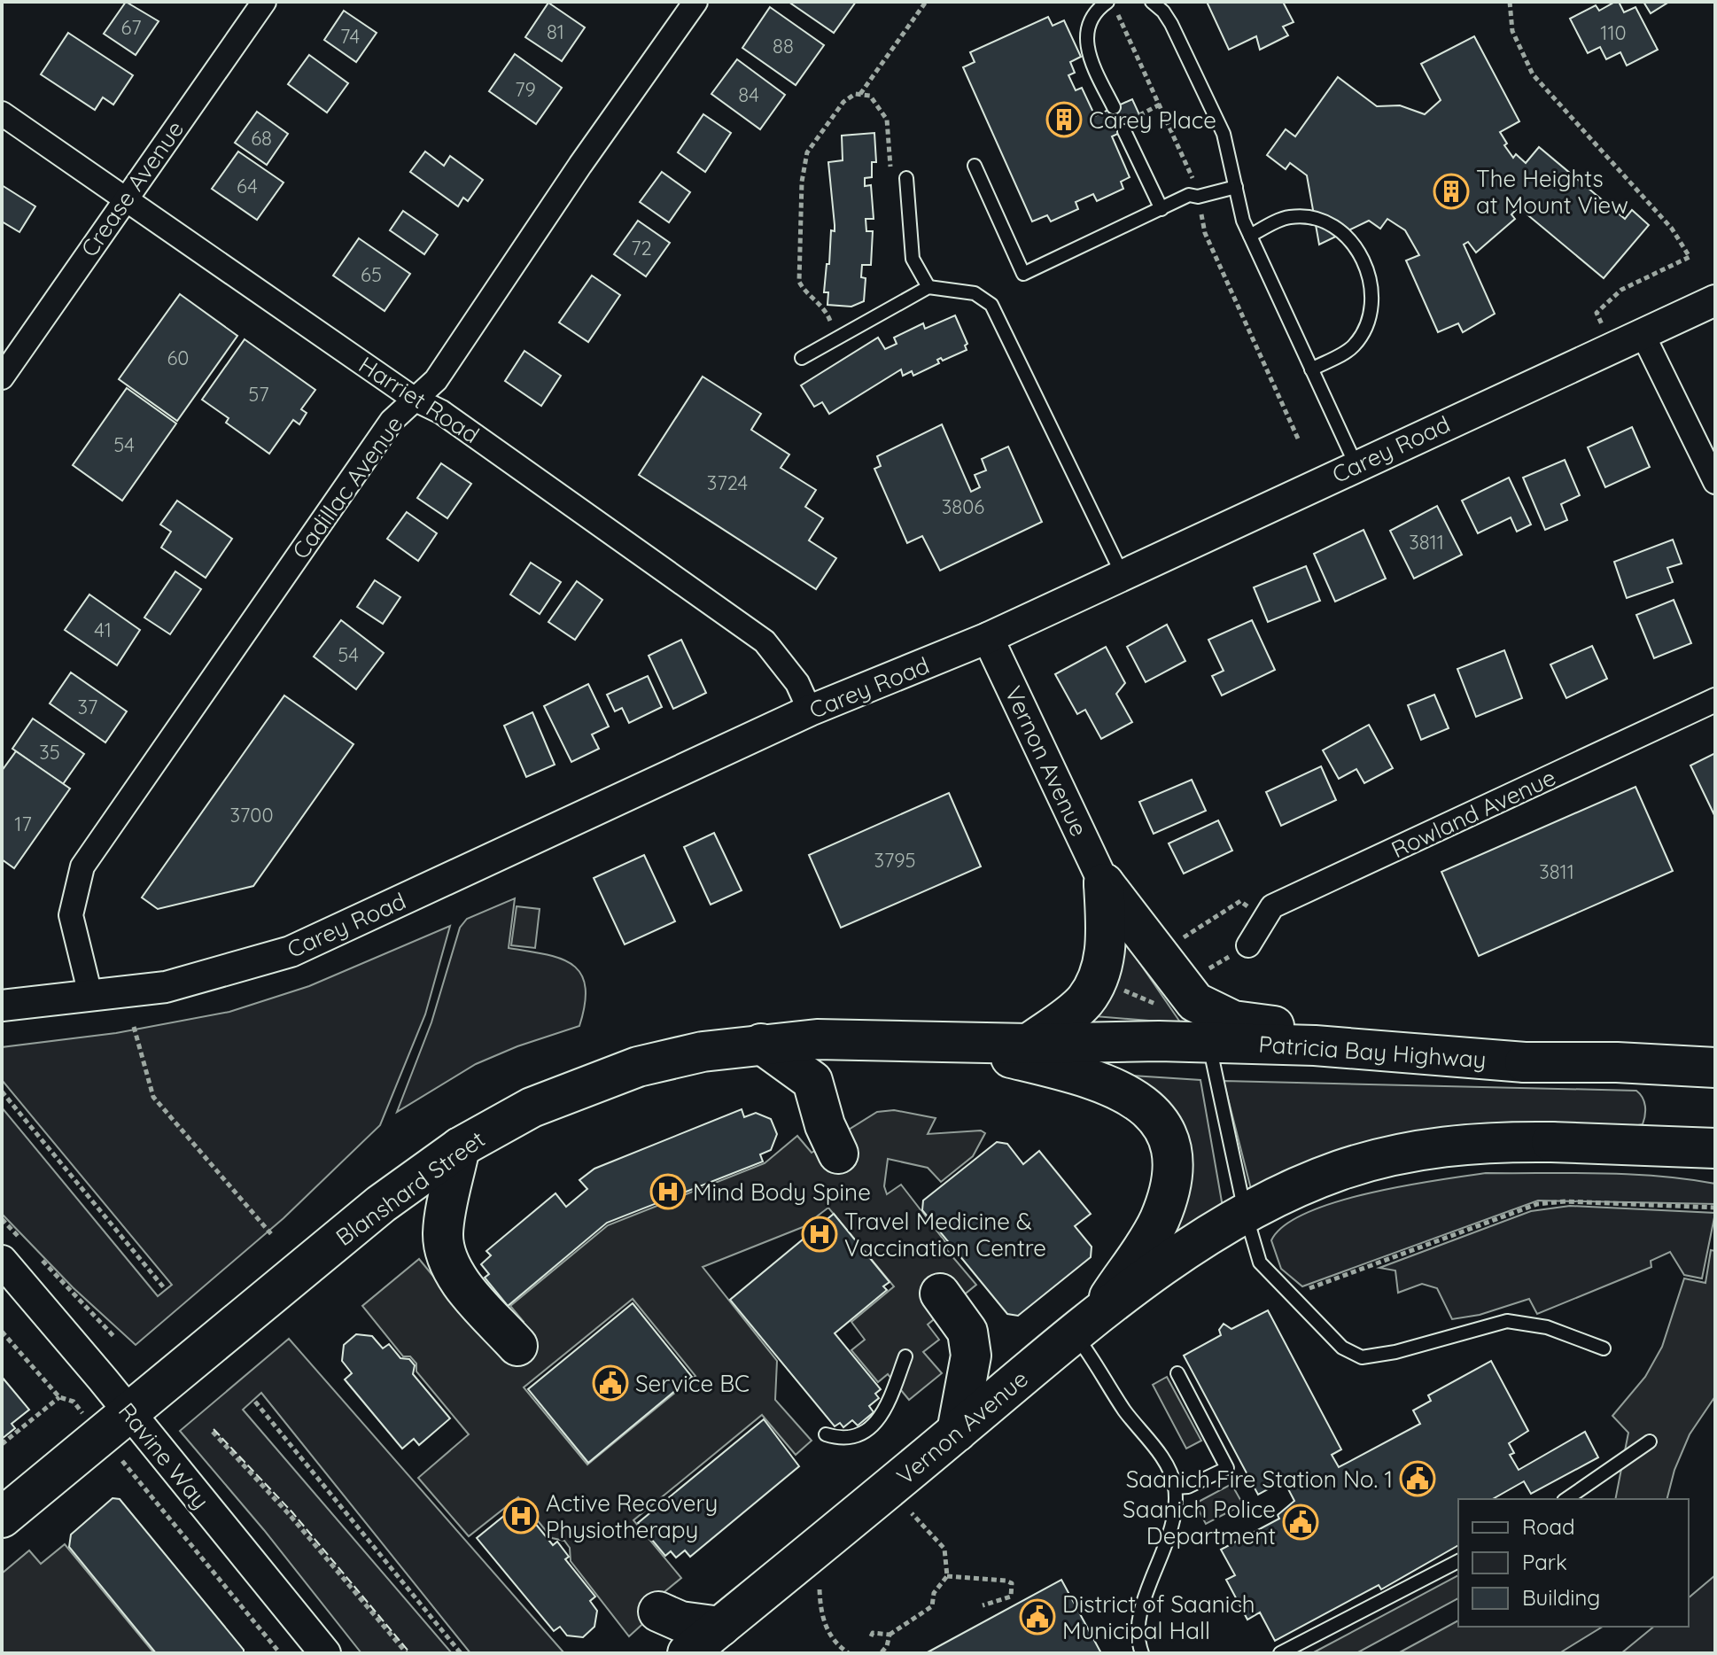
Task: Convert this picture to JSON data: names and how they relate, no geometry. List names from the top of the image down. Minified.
{"streets":{"highway":["Vernon Avenue","Patricia Bay Highway","Blanshard Street"],"street":["Crease Avenue","Harriet Road","Carey Road","Cadillac Avenue","Rowland Avenue","Ravine Way"]},"crossings":[["Crease Avenue","Harriet Road"],["Harriet Road","Carey Road"],["Harriet Road","Cadillac Avenue"],["Carey Road","Cadillac Avenue"],["Carey Road","Vernon Avenue"],["Patricia Bay Highway","Blanshard Street"],["Blanshard Street","Ravine Way"]],"places":{"building":["Carey Place","The Heights at Mount View"],"hospital":["Mind Body Spine","Travel Medicine & Vaccination Centre","Active Recovery Physiotherapy"],"public building":["Service BC","Saanich Fire Station No. 1","Saanich Police Department","District of Saanich Municipal Hall"]},"house_numbers":["67","81","110","74","88","79","84","68","64","72","65","60","57","54","3724","3806","3811","41","54","37","35","3700","17","3795","3811"],"legend":["Road","Park","Building"]}
